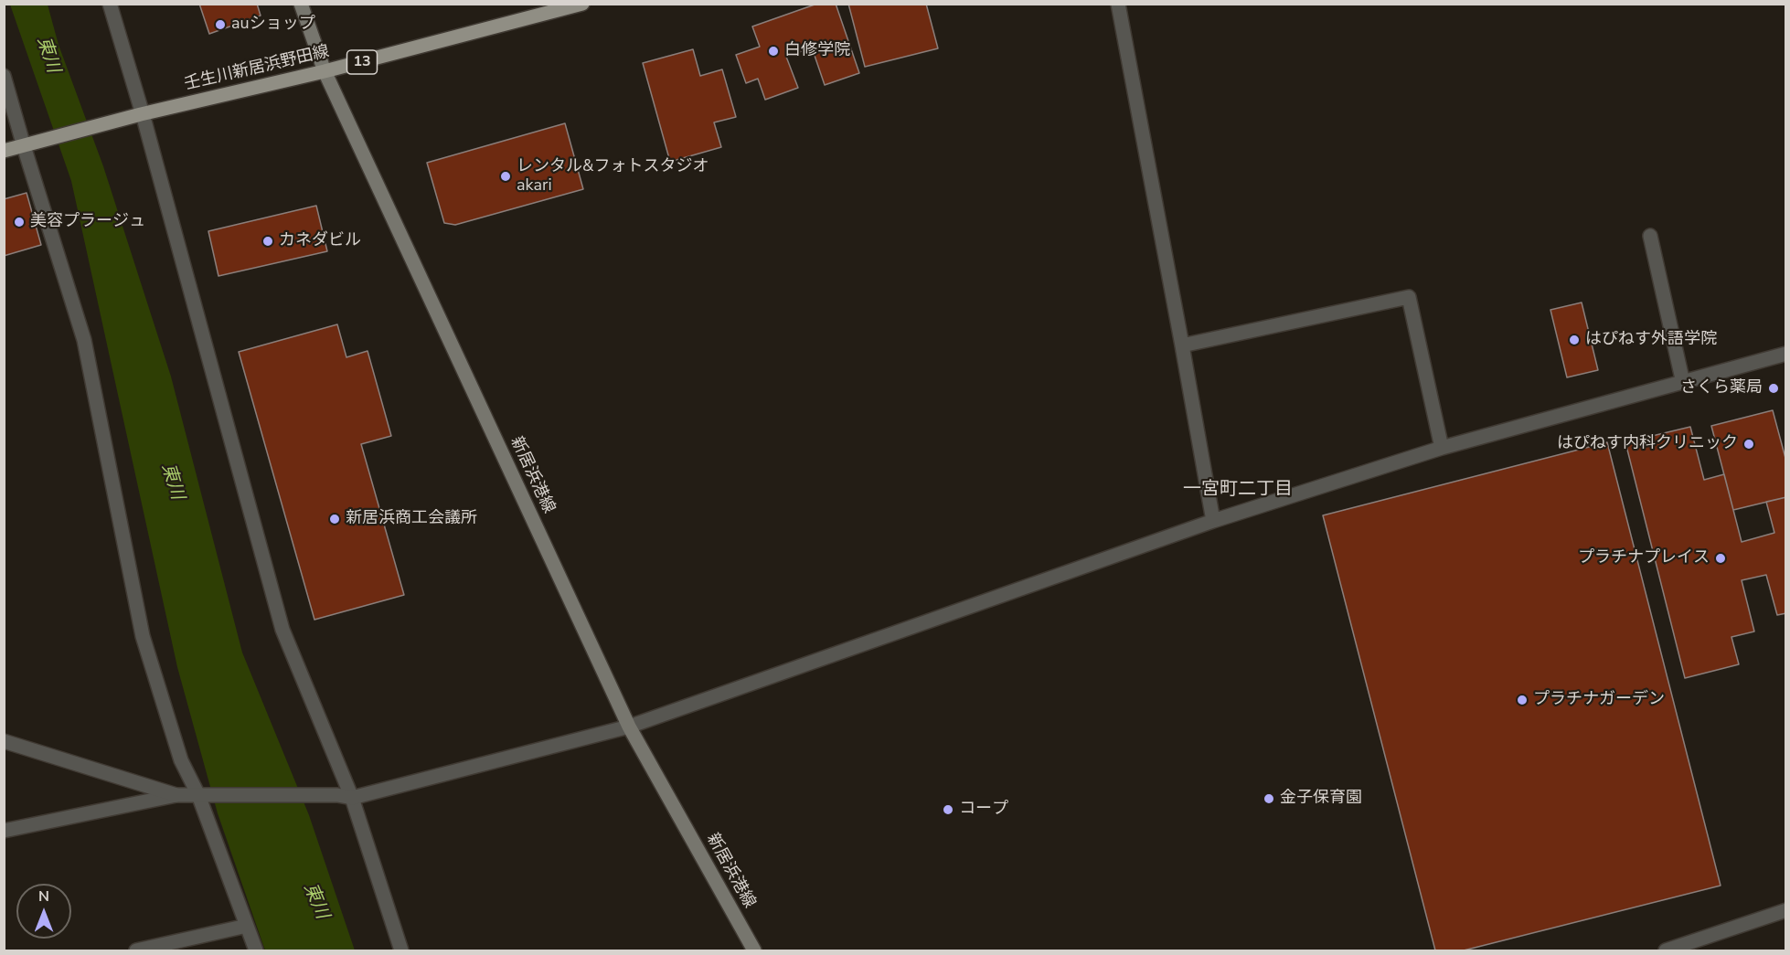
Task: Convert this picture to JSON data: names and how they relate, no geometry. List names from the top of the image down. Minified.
{"streets":{"main road":["13","壬生川新居浜野田線","新居浜港線"]},"crossings":[["壬生川新居浜野田線","新居浜港線"]],"districts":["一宮町二丁目"],"water":["東川"],"places":["auショップ","白修学院","レンタル&フォトスタジオ akari","美容プラージュ","カネダビル","はぴねす外語学院","さくら薬局","はぴねす内科クリニック","新居浜商工会議所","プラチナプレイス","プラチナガーデン","金子保育園","コープ"],"north":"top"}
